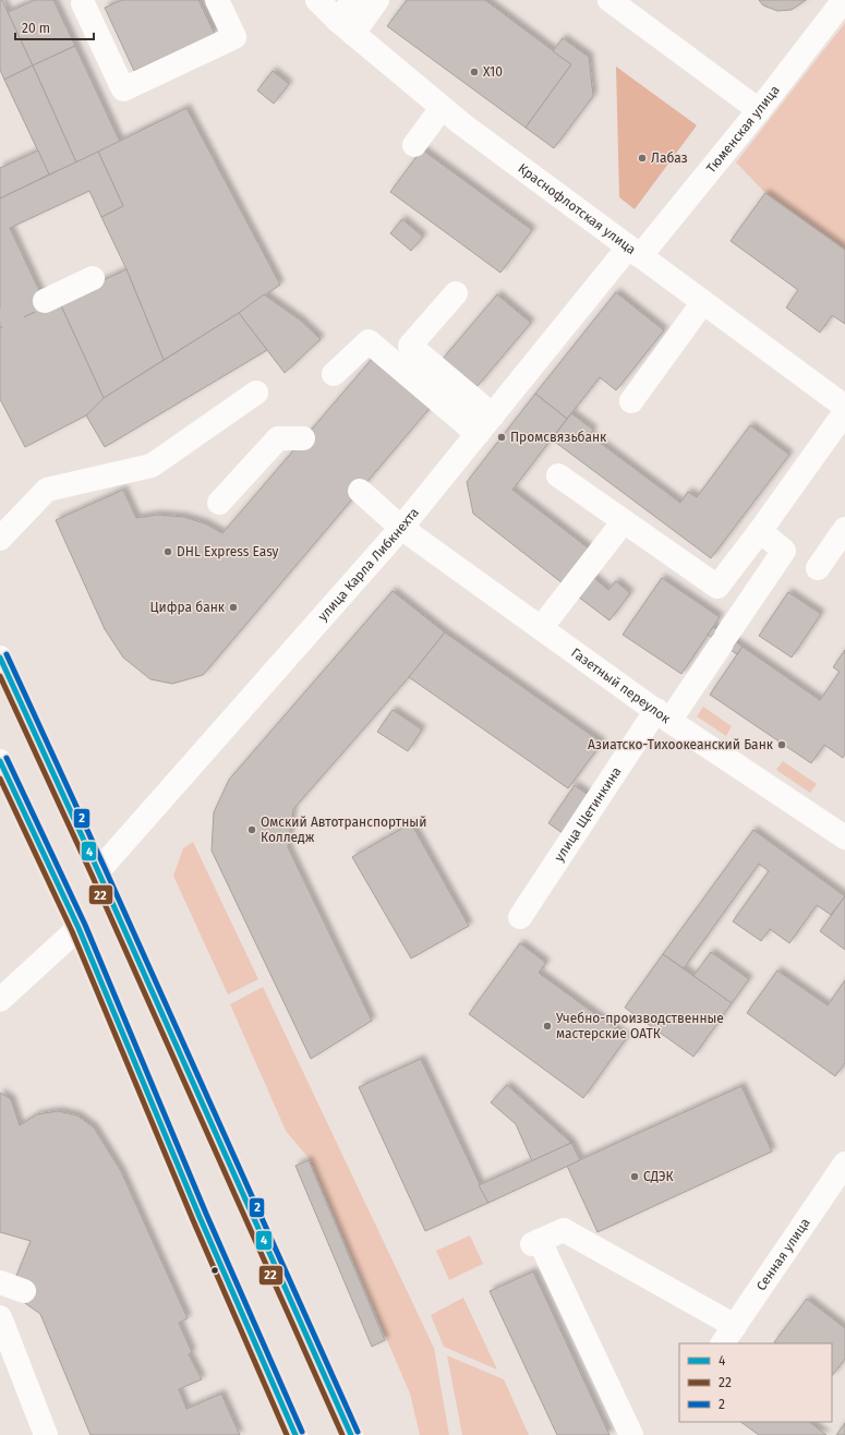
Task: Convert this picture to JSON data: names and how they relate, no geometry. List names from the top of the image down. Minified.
{"streets":{"street":["Тюменская улица","Краснофлотская улица","улица Карла Либкнехта","Газетный переулок","улица Щетинкина","Сенная улица"]},"crossings":[["Тюменская улица","Краснофлотская улица"],["Тюменская улица","улица Карла Либкнехта"],["Краснофлотская улица","улица Карла Либкнехта"],["улица Карла Либкнехта","Газетный переулок"],["Газетный переулок","улица Щетинкина"]],"places":["Х10","Лабаз","Промсвязьбанк","DHL Express Easy","Цифра банк","Азиатско-Тихоокеанский Банк","Омский Автотранспортный Колледж","Учебно-производственные мастерские ОАТК","СДЭК"],"lines":["transit line 2","transit line 4","transit line 22"],"legend":["4","22","2"],"scale_bar":"20 m"}
